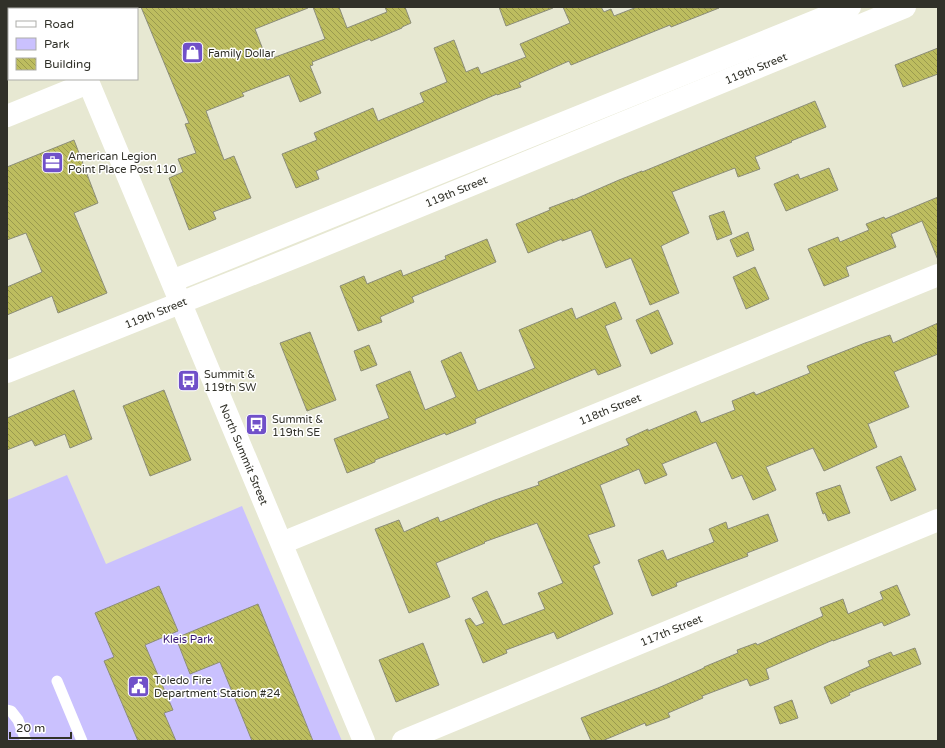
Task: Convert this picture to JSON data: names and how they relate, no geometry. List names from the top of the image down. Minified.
{"streets":{"street":["119th Street","118th Street","North Summit Street","117th Street"]},"crossings":[["119th Street","North Summit Street"],["118th Street","North Summit Street"]],"parks":["Kleis Park"],"places":{"shop":["Family Dollar"],"office":["American Legion Point Place Post 110"],"bus stop":["Summit & 119th SW","Summit & 119th SE"],"public building":["Toledo Fire Department Station #24"]},"legend":["Road","Park","Building"],"scale_bar":"20 m"}
